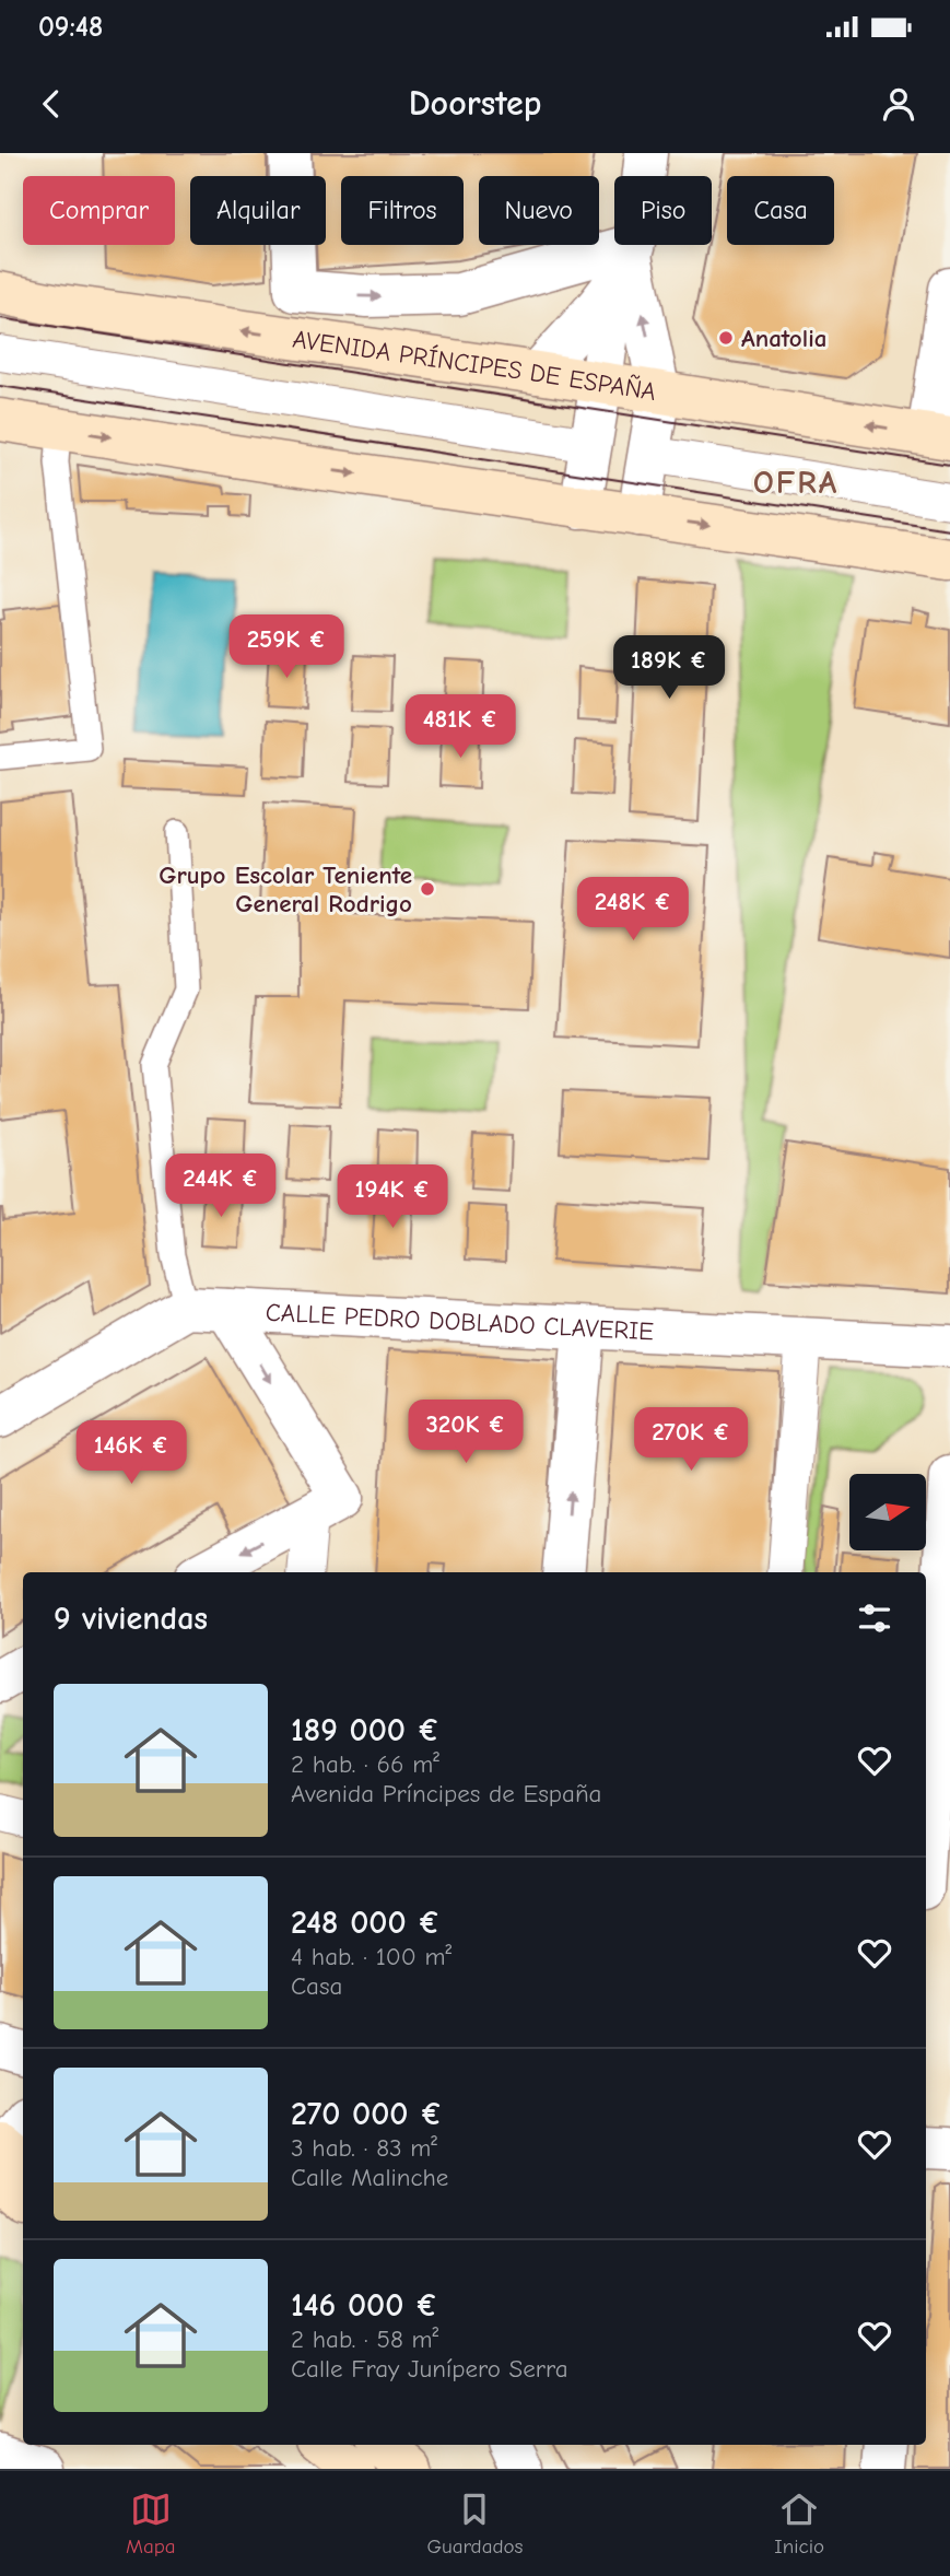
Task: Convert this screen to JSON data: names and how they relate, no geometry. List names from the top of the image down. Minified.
{"streets":{"main road":["AVENIDA PRÍNCIPES DE ESPAÑA"],"street":["CALLE PEDRO DOBLADO CLAVERIE"]},"districts":["OFRA"],"places":["Anatolia","Grupo Escolar Teniente General Rodrigo"],"north":"right","page":{"status":"09:48","header":"Doorstep","chip":["Comprar","Alquilar","Filtros","Nuevo","Piso","Casa"],"price":["259K €","189K €","481K €","248K €","244K €","194K €","320K €","270K €","146K €"],"heading":"9 viviendas","list":[{"name":"189 000 €","note":"2 hab. · 66 m² · Avenida Príncipes de España"},{"name":"248 000 €","note":"4 hab. · 100 m² · Casa"},{"name":"270 000 €","note":"3 hab. · 83 m² · Calle Malinche"},{"name":"146 000 €","note":"2 hab. · 58 m² · Calle Fray Junípero Serra"}],"tabs":["Mapa","Guardados","Inicio"]}}
